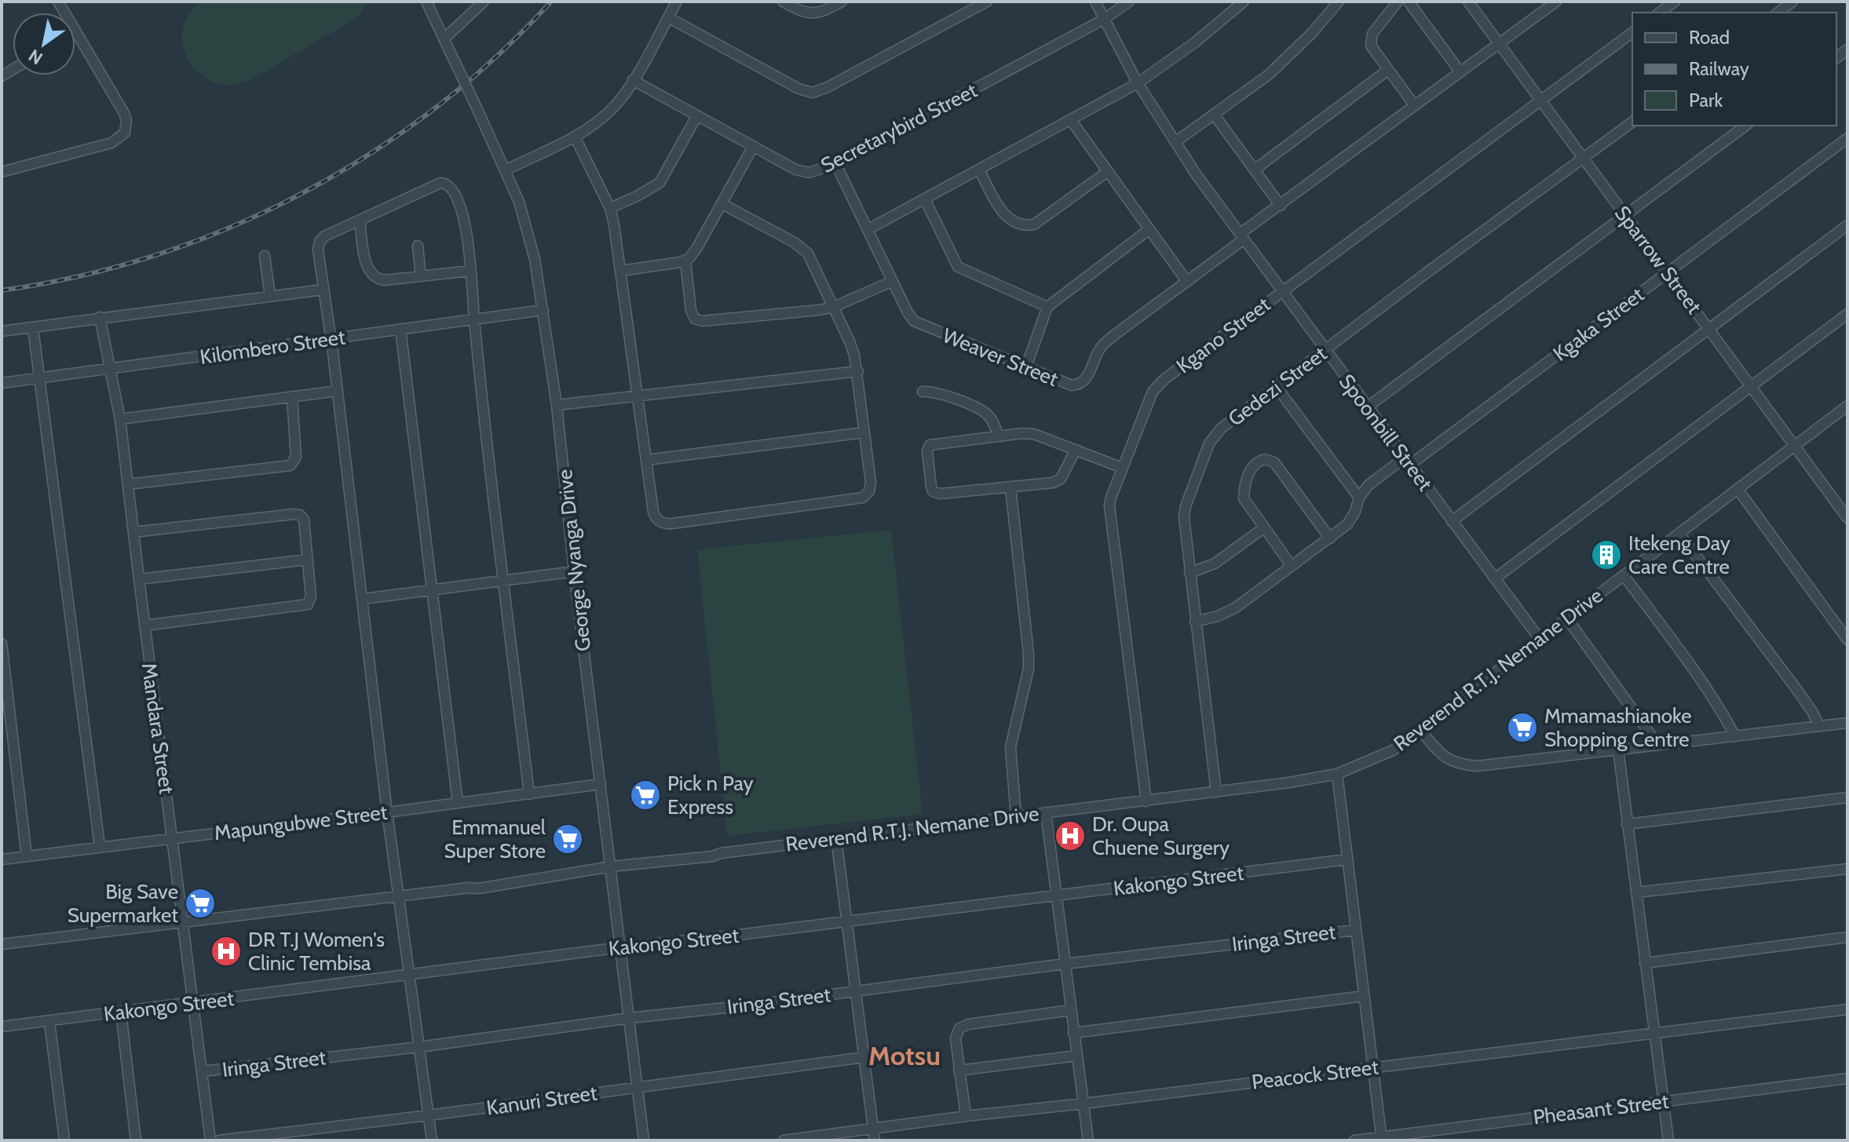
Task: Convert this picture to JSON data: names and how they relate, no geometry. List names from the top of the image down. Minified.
{"streets":{"street":["Secretarybird Street","Sparrow Street","Kgaka Street","Kgano Street","Kilombero Street","Weaver Street","Gedezi Street","Spoonbill Street","George Nyanga Drive","Reverend R.T.J. Nemane Drive","Mandara Street","Mapungubwe Street","Kakongo Street","Iringa Street","Peacock Street","Kanuri Street","Pheasant Street"]},"crossings":[["Secretarybird Street","Weaver Street"],["Secretarybird Street","Spoonbill Street"],["Sparrow Street","Kgaka Street"],["Sparrow Street","Kgano Street"],["Sparrow Street","Weaver Street"],["Sparrow Street","Gedezi Street"],["Sparrow Street","Reverend R.T.J. Nemane Drive"],["Kgaka Street","Gedezi Street"],["Kgaka Street","Spoonbill Street"],["Kgano Street","Spoonbill Street"],["Kgano Street","Reverend R.T.J. Nemane Drive"],["Kilombero Street","George Nyanga Drive"],["Kilombero Street","Mandara Street"],["Weaver Street","Spoonbill Street"],["Gedezi Street","Spoonbill Street"],["Gedezi Street","Reverend R.T.J. Nemane Drive"],["Spoonbill Street","Reverend R.T.J. Nemane Drive"],["George Nyanga Drive","Reverend R.T.J. Nemane Drive"],["George Nyanga Drive","Mapungubwe Street"],["George Nyanga Drive","Kakongo Street"],["George Nyanga Drive","Iringa Street"],["George Nyanga Drive","Kanuri Street"],["Reverend R.T.J. Nemane Drive","Mandara Street"],["Mandara Street","Mapungubwe Street"],["Mandara Street","Kakongo Street"],["Mandara Street","Iringa Street"]],"districts":["Motsu"],"places":{"building":["Itekeng Day Care Centre"],"supermarket":["Mmamashianoke Shopping Centre","Pick n Pay Express","Emmanuel Super Store","Big Save Supermarket"],"hospital":["Dr. Oupa Chuene Surgery","DR T.J Women's Clinic Tembisa"]},"legend":["Road","Railway","Park"],"north":"bottom left"}
